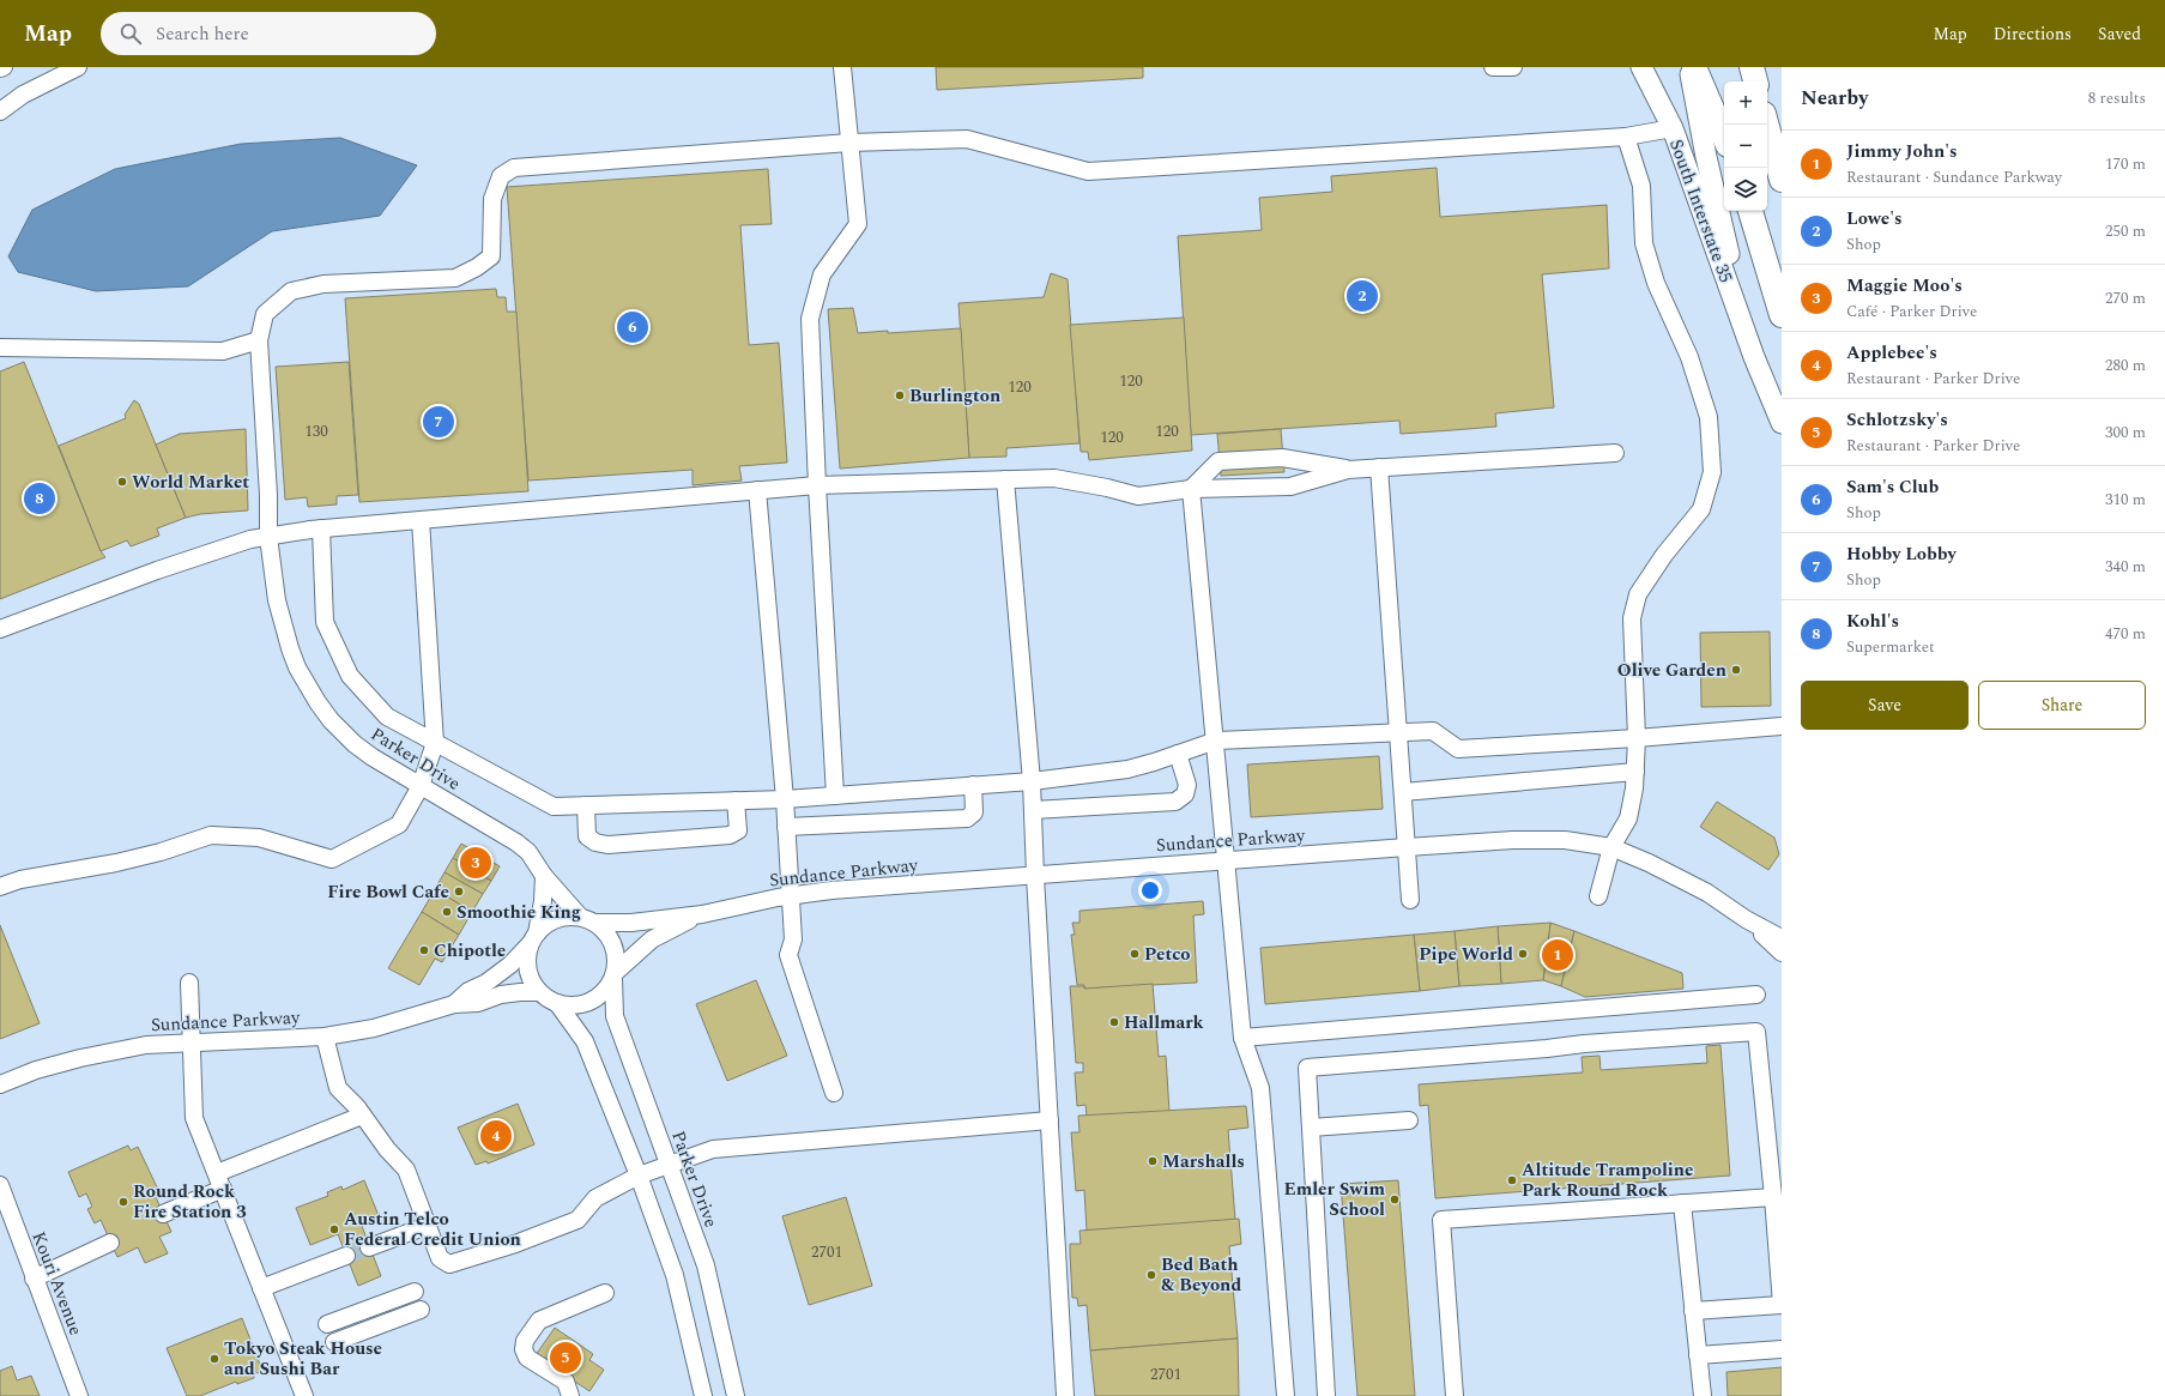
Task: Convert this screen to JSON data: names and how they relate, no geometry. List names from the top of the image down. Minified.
{"streets":{"main road":["South Interstate 35"],"street":["Parker Drive","Sundance Parkway","Kouri Avenue"]},"crossings":[["Parker Drive","Sundance Parkway"]],"places":["Burlington","World Market","Olive Garden","Fire Bowl Cafe","Smoothie King","Chipotle","Petco","Pipe World","Hallmark","Marshalls","Altitude Trampoline Park Round Rock","Emler Swim School","Round Rock Fire Station 3","Austin Telco Federal Credit Union","Bed Bath & Beyond","Tokyo Steak House and Sushi Bar"],"house_numbers":["120","120","130","120","120","2701","2701"],"page":{"header":"Map","search":"Search here","nav":["Map","Directions","Saved"],"heading":["Nearby","8 results"],"map_buttons":["+","−"],"list":[{"mark":"1","name":"Jimmy John's","note":"Restaurant · Sundance Parkway","value":"170 m"},{"mark":"2","name":"Lowe's","note":"Shop","value":"250 m"},{"mark":"3","name":"Maggie Moo's","note":"Café · Parker Drive","value":"270 m"},{"mark":"4","name":"Applebee's","note":"Restaurant · Parker Drive","value":"280 m"},{"mark":"5","name":"Schlotzsky's","note":"Restaurant · Parker Drive","value":"300 m"},{"mark":"6","name":"Sam's Club","note":"Shop","value":"310 m"},{"mark":"7","name":"Hobby Lobby","note":"Shop","value":"340 m"},{"mark":"8","name":"Kohl's","note":"Supermarket","value":"470 m"}],"pins":["2","6","7","8","3","1","4","5"],"buttons":["Save","Share"]}}
